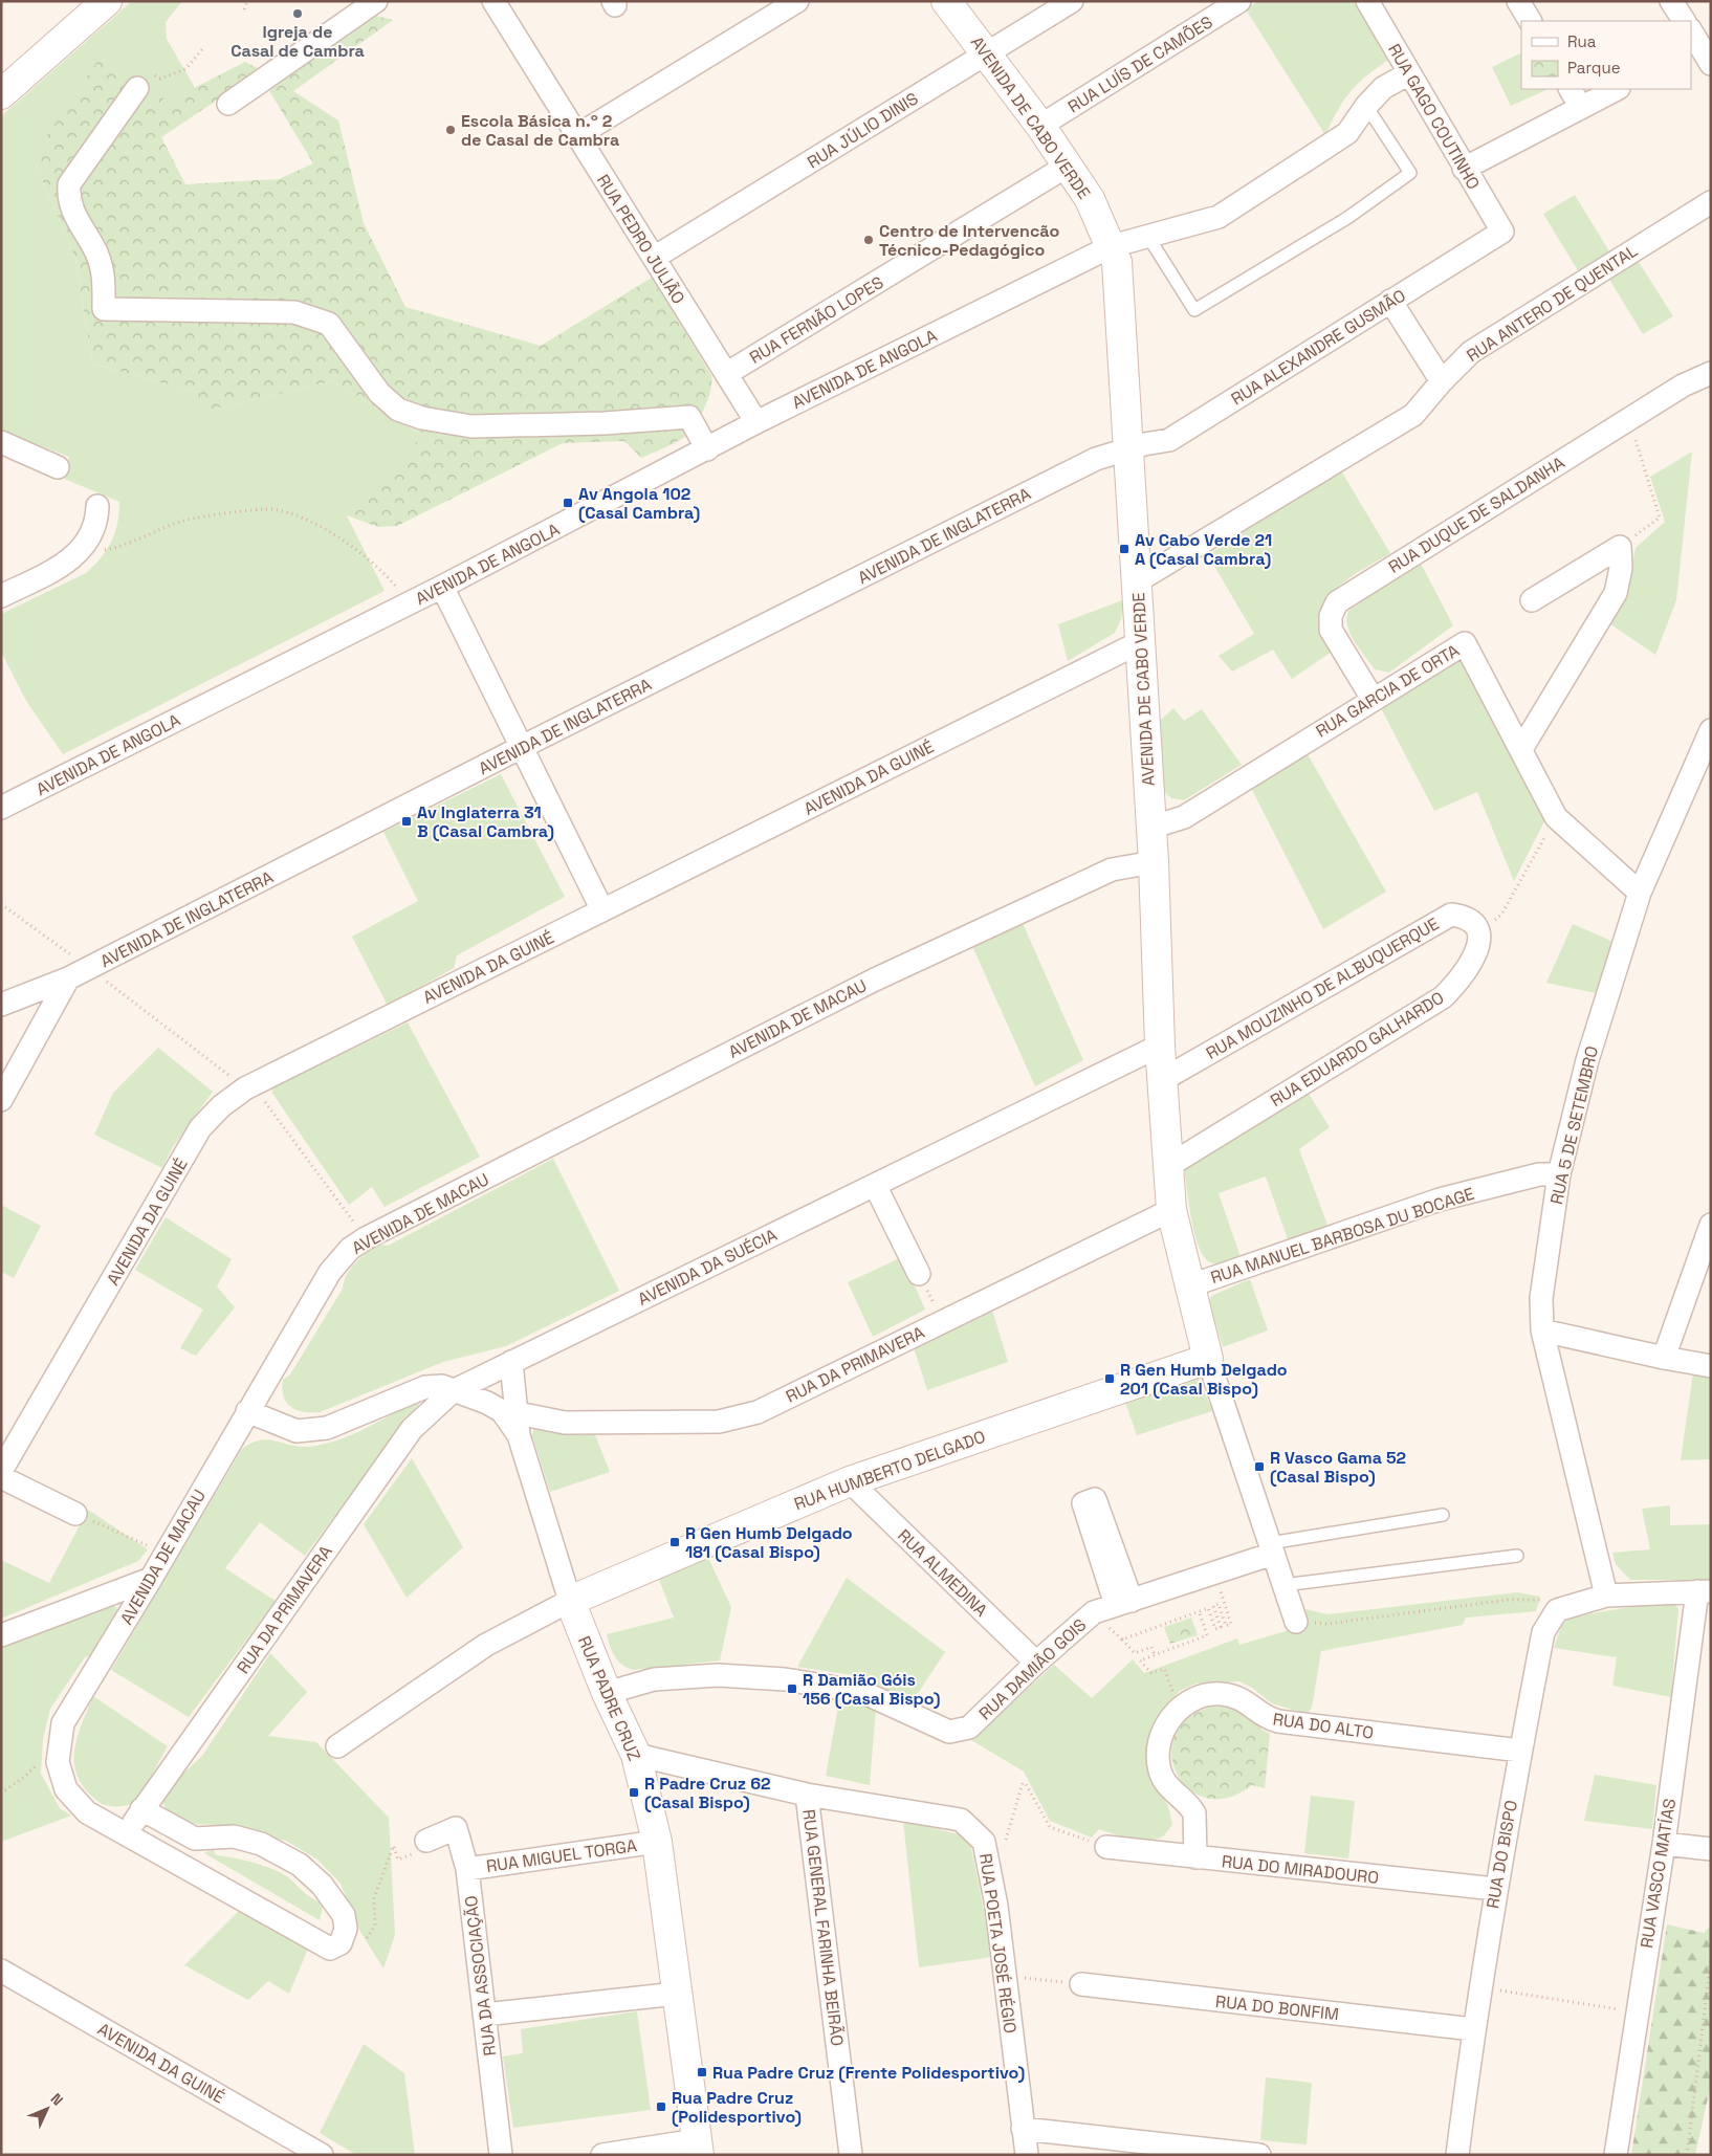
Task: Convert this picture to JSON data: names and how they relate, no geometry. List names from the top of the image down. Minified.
{"streets":{"street":["RUA LUÍS DE CAMÕES","RUA GAGO COUTINHO","AVENIDA DE CABO VERDE","RUA JÚLIO DINIS","RUA PEDRO JULIÃO","RUA ANTERO DE QUENTAL","RUA FERNÃO LOPES","RUA ALEXANDRE GUSMÃO","AVENIDA DE ANGOLA","RUA DUQUE DE SALDANHA","AVENIDA DE INGLATERRA","RUA GARCIA DE ORTA","AVENIDA DA GUINÉ","RUA MOUZINHO DE ALBUQUERQUE","AVENIDA DE MACAU","RUA EDUARDO GALHARDO","RUA 5 DE SETEMBRO","RUA MANUEL BARBOSA DU BOCAGE","AVENIDA DA SUÉCIA","RUA DA PRIMAVERA","RUA HUMBERTO DELGADO","RUA ALMEDINA","RUA DAMIÃO GOIS","RUA PADRE CRUZ","RUA DO ALTO","RUA DO BISPO","RUA MIGUEL TORGA","RUA DO MIRADOURO","RUA VASCO MATÍAS","RUA GENERAL FARINHA BEIRÃO","RUA POETA JOSÉ RÉGIO","RUA DA ASSOCIAÇÃO","RUA DO BONFIM"]},"crossings":[["RUA LUÍS DE CAMÕES","AVENIDA DE CABO VERDE"],["RUA GAGO COUTINHO","RUA ALEXANDRE GUSMÃO"],["RUA GAGO COUTINHO","AVENIDA DE ANGOLA"],["AVENIDA DE CABO VERDE","RUA JÚLIO DINIS"],["AVENIDA DE CABO VERDE","RUA ANTERO DE QUENTAL"],["AVENIDA DE CABO VERDE","RUA FERNÃO LOPES"],["AVENIDA DE CABO VERDE","RUA ALEXANDRE GUSMÃO"],["AVENIDA DE CABO VERDE","AVENIDA DE ANGOLA"],["AVENIDA DE CABO VERDE","AVENIDA DE INGLATERRA"],["AVENIDA DE CABO VERDE","RUA GARCIA DE ORTA"],["AVENIDA DE CABO VERDE","AVENIDA DA GUINÉ"],["AVENIDA DE CABO VERDE","RUA MOUZINHO DE ALBUQUERQUE"],["AVENIDA DE CABO VERDE","AVENIDA DE MACAU"],["AVENIDA DE CABO VERDE","RUA EDUARDO GALHARDO"],["AVENIDA DE CABO VERDE","RUA MANUEL BARBOSA DU BOCAGE"],["AVENIDA DE CABO VERDE","AVENIDA DA SUÉCIA"],["AVENIDA DE CABO VERDE","RUA DA PRIMAVERA"],["AVENIDA DE CABO VERDE","RUA HUMBERTO DELGADO"],["RUA JÚLIO DINIS","RUA PEDRO JULIÃO"],["RUA PEDRO JULIÃO","RUA FERNÃO LOPES"],["RUA PEDRO JULIÃO","AVENIDA DE ANGOLA"],["RUA ALEXANDRE GUSMÃO","AVENIDA DE INGLATERRA"],["RUA DUQUE DE SALDANHA","RUA GARCIA DE ORTA"],["RUA GARCIA DE ORTA","RUA 5 DE SETEMBRO"],["RUA MOUZINHO DE ALBUQUERQUE","RUA EDUARDO GALHARDO"],["AVENIDA DE MACAU","RUA DA PRIMAVERA"],["RUA 5 DE SETEMBRO","RUA MANUEL BARBOSA DU BOCAGE"],["AVENIDA DA SUÉCIA","RUA DA PRIMAVERA"],["RUA HUMBERTO DELGADO","RUA ALMEDINA"],["RUA HUMBERTO DELGADO","RUA PADRE CRUZ"],["RUA ALMEDINA","RUA DAMIÃO GOIS"],["RUA DAMIÃO GOIS","RUA PADRE CRUZ"],["RUA PADRE CRUZ","RUA MIGUEL TORGA"],["RUA PADRE CRUZ","RUA POETA JOSÉ RÉGIO"],["RUA DO ALTO","RUA DO BISPO"],["RUA DO BISPO","RUA DO MIRADOURO"],["RUA DO BISPO","RUA DO BONFIM"],["RUA MIGUEL TORGA","RUA DA ASSOCIAÇÃO"],["RUA GENERAL FARINHA BEIRÃO","RUA POETA JOSÉ RÉGIO"]],"places":{"other":["Igreja de Casal de Cambra","Escola Básica n.º 2 de Casal de Cambra","Centro de Intervencão Técnico-Pedagógico"],"transit":["Av Angola 102 (Casal Cambra)","Av Cabo Verde 21 A (Casal Cambra)","Av Inglaterra 31 B (Casal Cambra)","R Gen Humb Delgado 201 (Casal Bispo)","R Vasco Gama 52 (Casal Bispo)","R Gen Humb Delgado 181 (Casal Bispo)","R Damião Góis 156 (Casal Bispo)","R Padre Cruz 62 (Casal Bispo)","Rua Padre Cruz (Frente Polidesportivo)","Rua Padre Cruz (Polidesportivo)"]},"legend":["Rua","Parque"],"north":"top right"}
